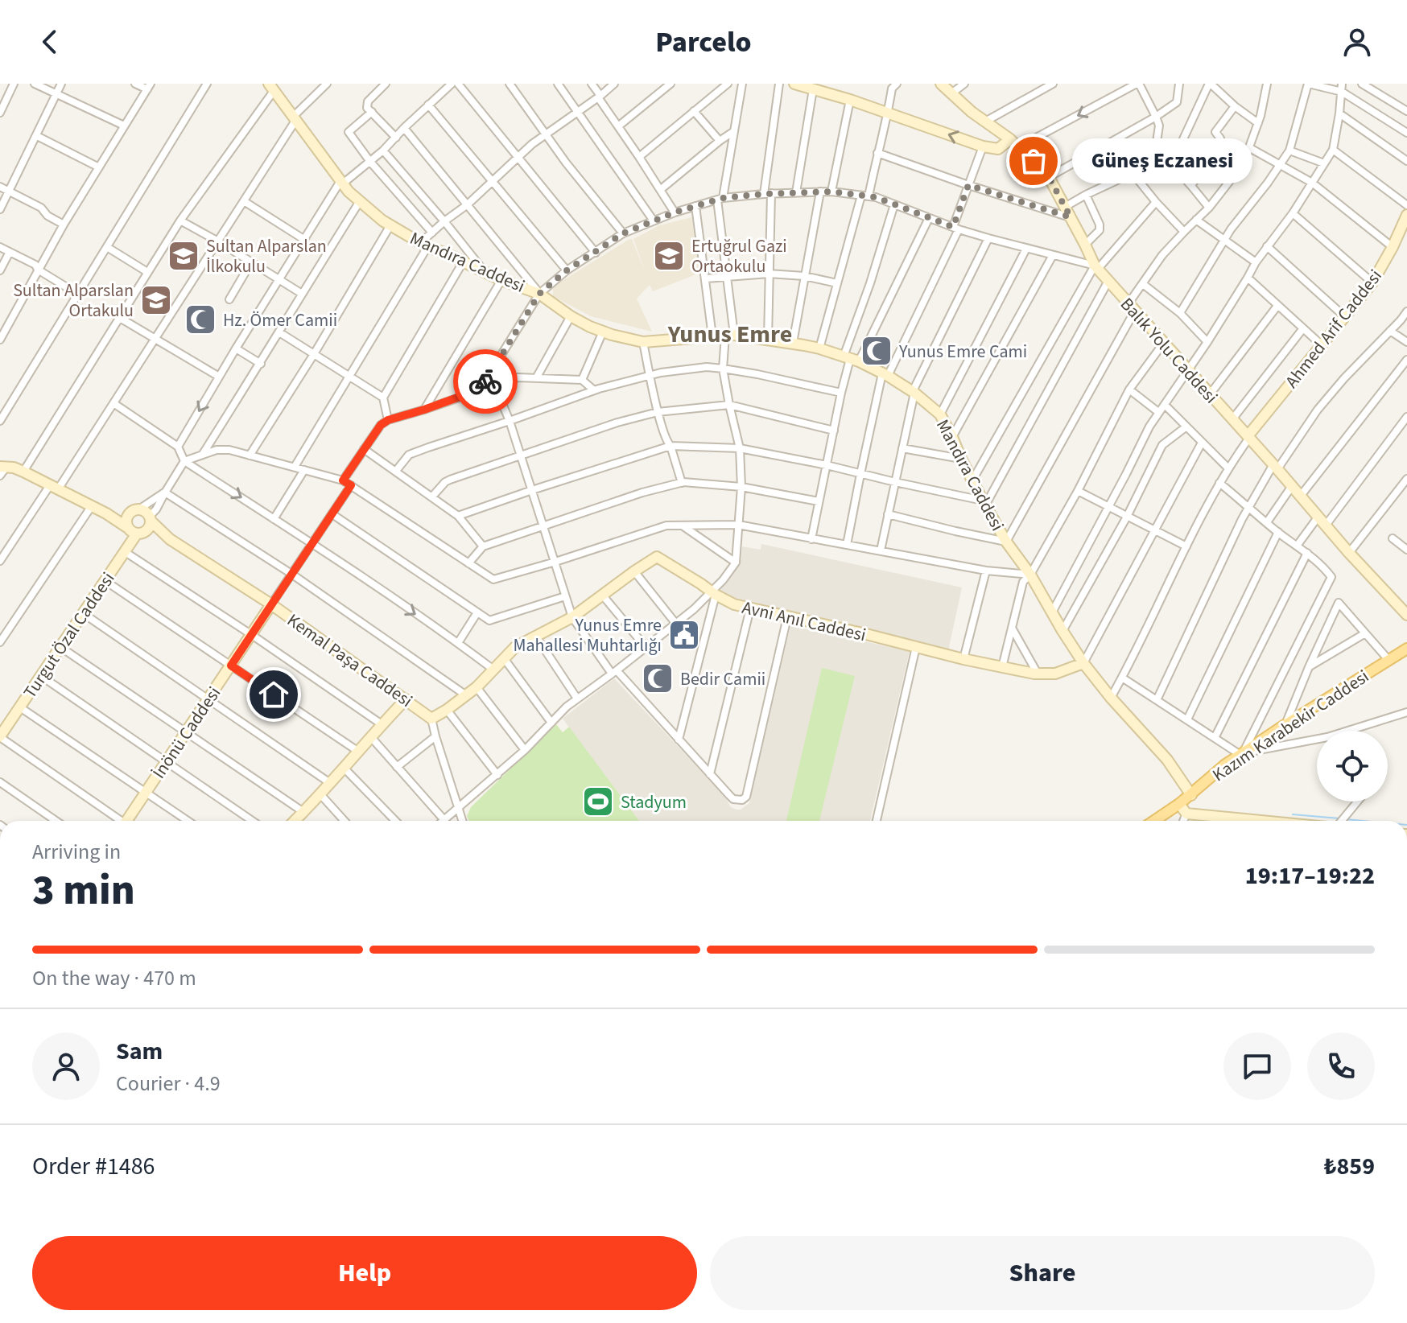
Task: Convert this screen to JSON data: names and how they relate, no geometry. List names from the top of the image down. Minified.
{"streets":{"main road":["Kazım Karabekir Caddesi"],"street":["Mandıra Caddesi","Ahmed Arif Caddesi","Balık Yolu Caddesi","Avni Anıl Caddesi","Turgut Özal Caddesi","Kemal Paşa Caddesi","İnönü Caddesi"]},"crossings":[["Mandıra Caddesi","Avni Anıl Caddesi"],["Mandıra Caddesi","Kazım Karabekir Caddesi"],["Ahmed Arif Caddesi","Balık Yolu Caddesi"],["Avni Anıl Caddesi","Kemal Paşa Caddesi"],["Turgut Özal Caddesi","Kemal Paşa Caddesi"],["Kemal Paşa Caddesi","İnönü Caddesi"]],"districts":["Yunus Emre"],"places":{"other":["Güneş Eczanesi"],"school or university":["Sultan Alparslan İlkokulu","Ertuğrul Gazi Ortaokulu","Sultan Alparslan Ortakulu"],"mosque":["Hz. Ömer Camii","Yunus Emre Cami","Bedir Camii"],"public building":["Yunus Emre Mahallesi Muhtarlığı"],"sports":["Stadyum"]},"page":{"header":"Parcelo","bubble":"Güneş Eczanesi","heading":["3 min","Arriving in","19:17–19:22"],"panel":["Sam","Courier · 4.9","Order #1486","₺859"],"bar":"On the way · 470 m","buttons":["Help","Share"]}}
